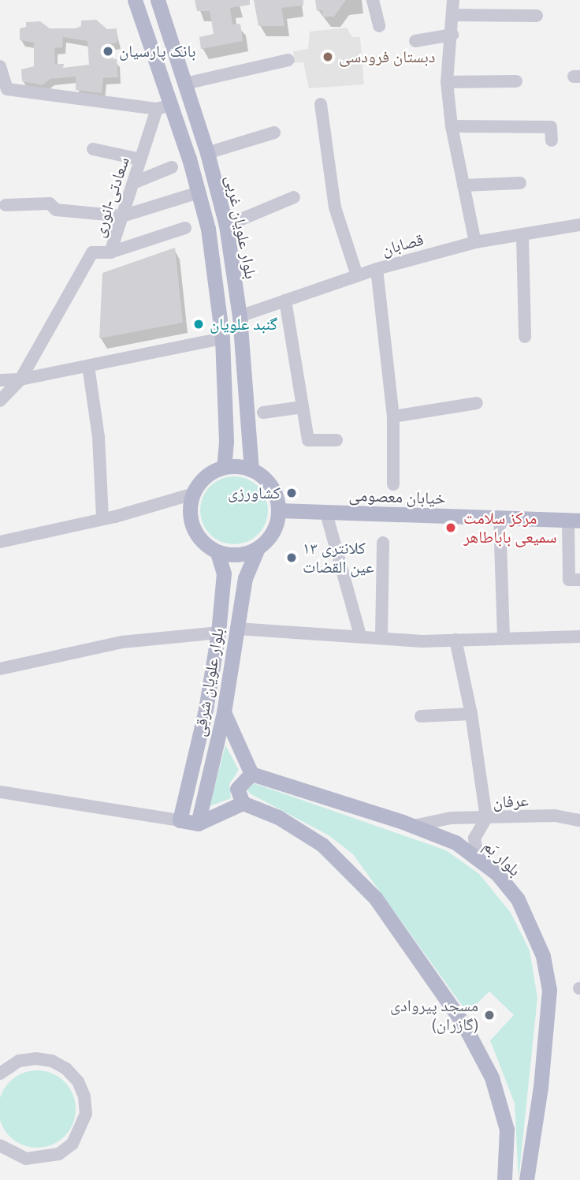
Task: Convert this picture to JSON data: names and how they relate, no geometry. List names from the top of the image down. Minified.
{"streets":{"main road":["بلوار علویان غربی","خیابان معصومی","بلوار علویان شرقی","بلوار بَم"],"street":["سعادتی-انوری","قصابان","عرفان"]},"crossings":[["سعادتی-انوری","بلوار علویان غربی"],["بلوار علویان غربی","قصابان"],["بلوار علویان غربی","خیابان معصومی"],["بلوار علویان غربی","بلوار علویان شرقی"],["خیابان معصومی","بلوار علویان شرقی"],["عرفان","بلوار بَم"]],"places":["بانک پارسیان","دبستان فرودسی","گنبد علویان","کشاورزی","مرکز سلامت سمیعی باباطاهر","کلانتری ۱۳ عین القضات","مسجد پیروادی (گازران)"]}
